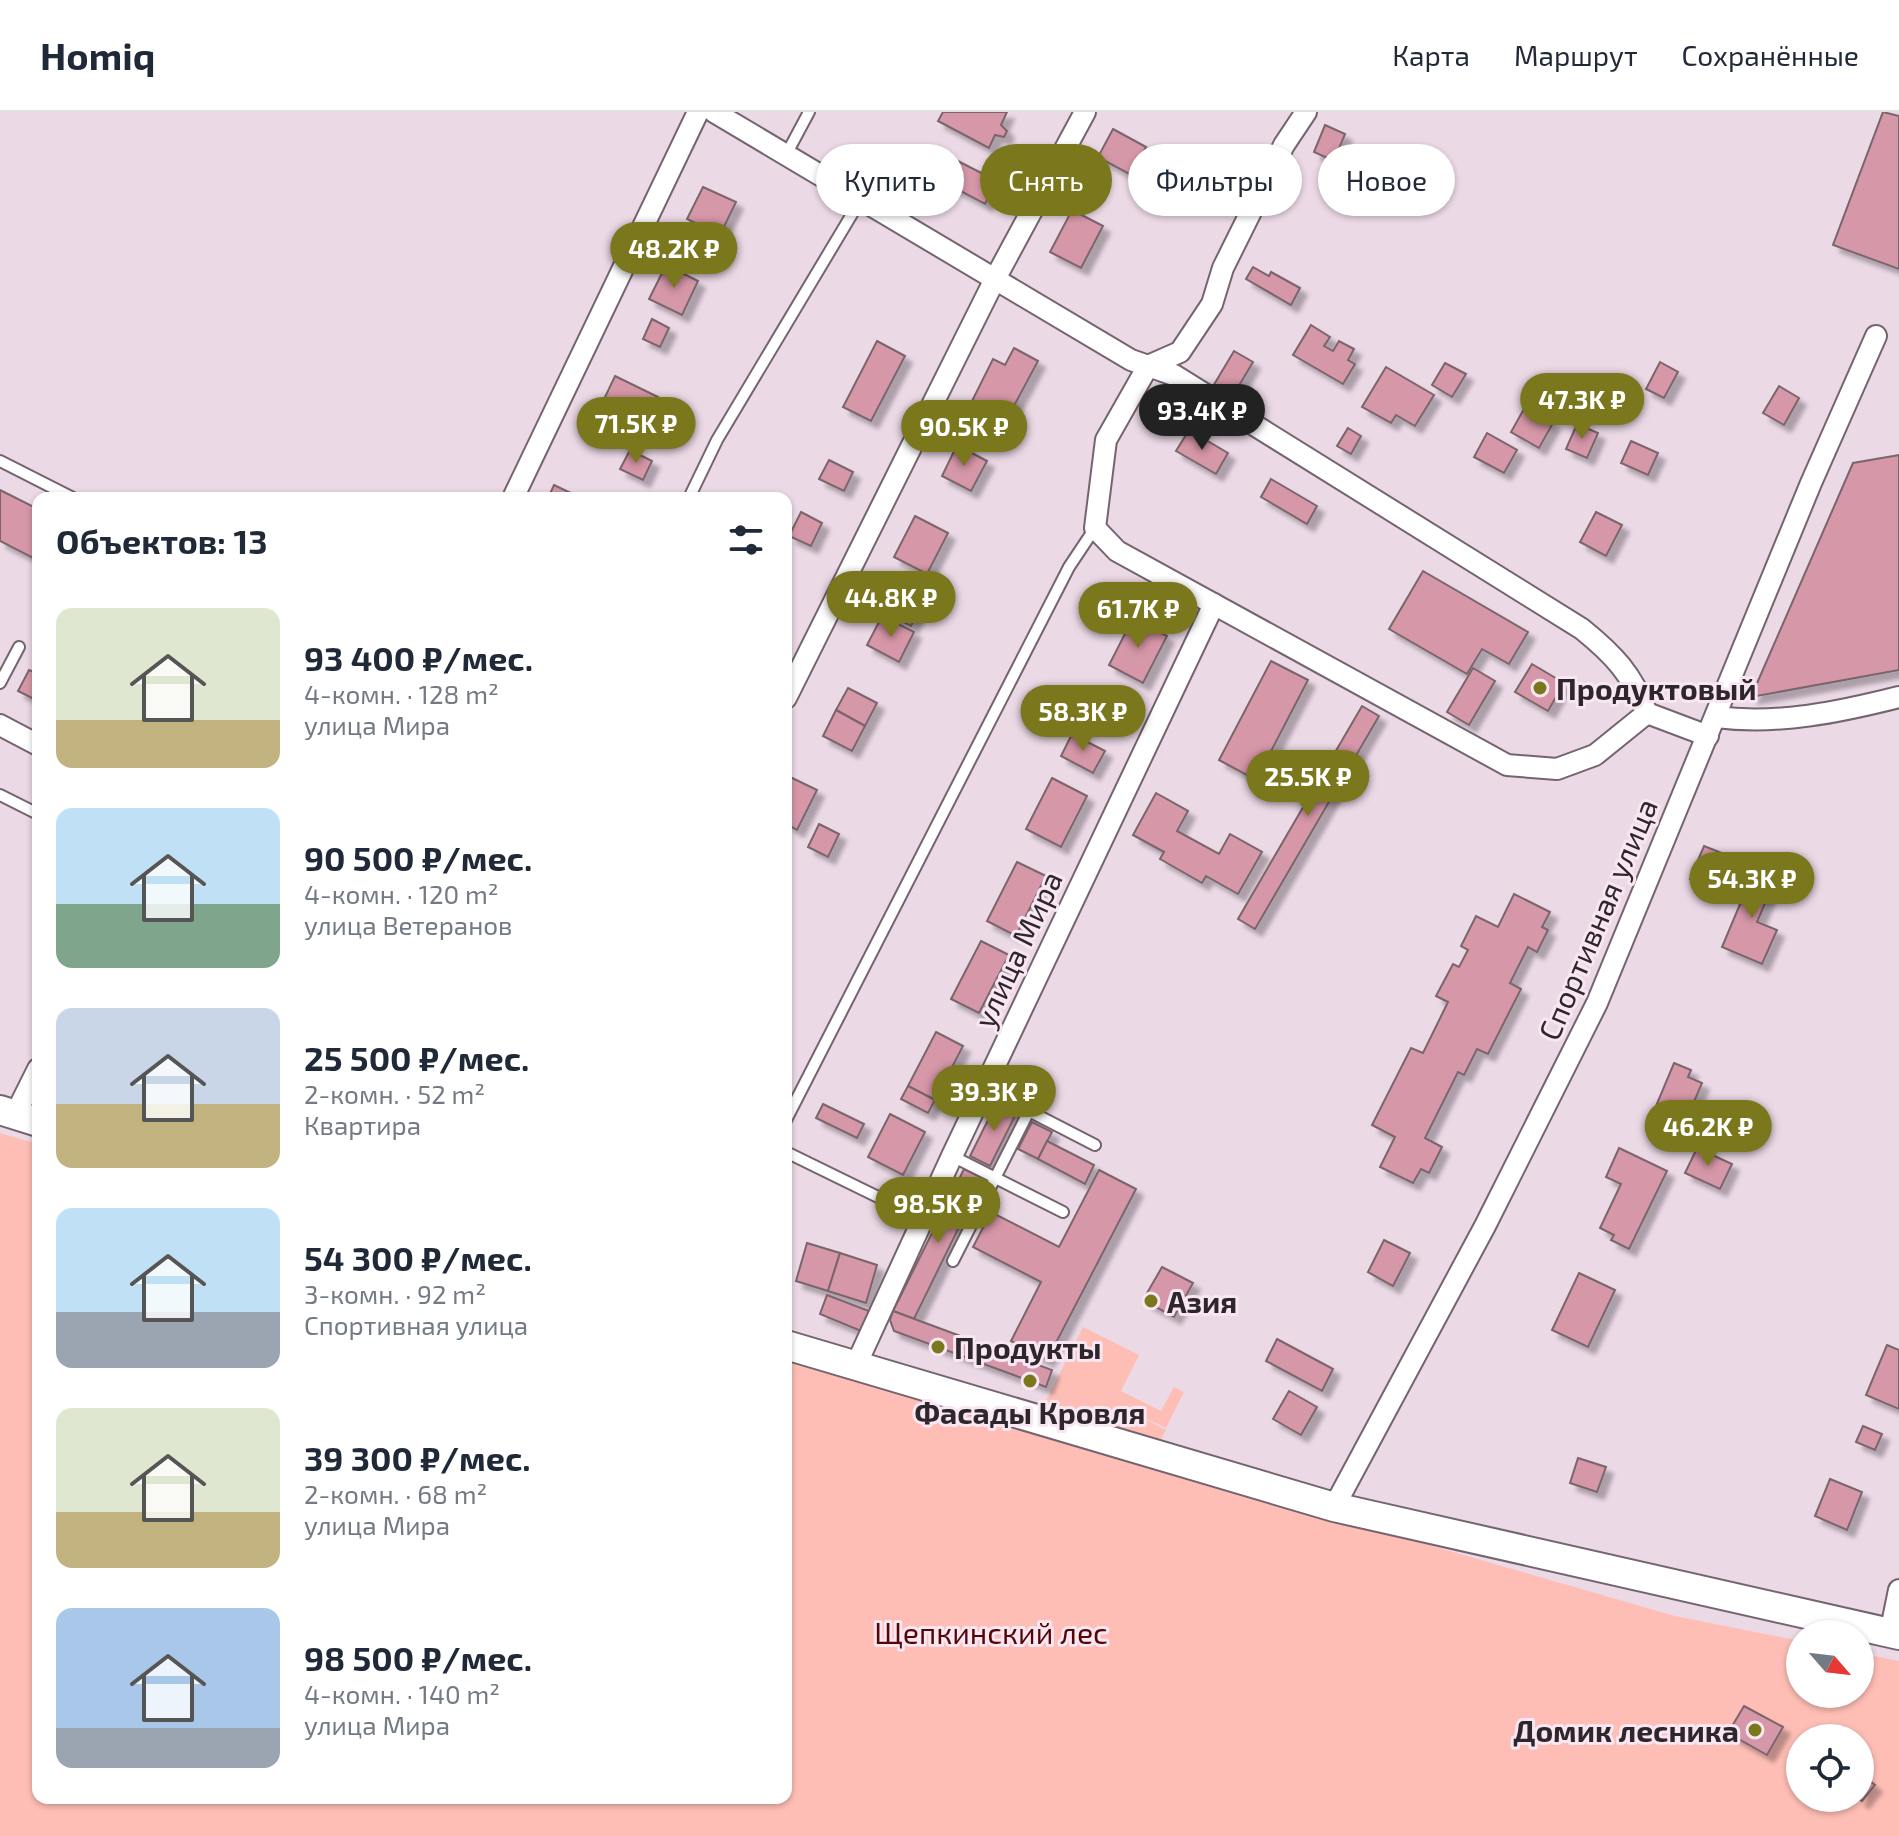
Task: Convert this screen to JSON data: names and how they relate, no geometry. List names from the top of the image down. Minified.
{"streets":{"street":["Спортивная улица","улица Мира"]},"parks":["Щепкинский лес"],"places":["Продуктовый","Азия","Продукты","Фасады Кровля","Домик лесника"],"north":"bottom right","page":{"header":"Homiq","nav":["Карта","Маршрут","Сохранённые"],"chip":["Купить","Снять","Фильтры","Новое"],"price":["48.2K ₽","47.3K ₽","93.4K ₽","71.5K ₽","90.5K ₽","44.8K ₽","61.7K ₽","58.3K ₽","25.5K ₽","54.3K ₽","39.3K ₽","46.2K ₽","98.5K ₽"],"heading":"Объектов: 13","list":[{"name":"93 400 ₽/мес.","note":"4-комн. · 128 m² · улица Мира"},{"name":"90 500 ₽/мес.","note":"4-комн. · 120 m² · улица Ветеранов"},{"name":"25 500 ₽/мес.","note":"2-комн. · 52 m² · Квартира"},{"name":"54 300 ₽/мес.","note":"3-комн. · 92 m² · Спортивная улица"},{"name":"39 300 ₽/мес.","note":"2-комн. · 68 m² · улица Мира"},{"name":"98 500 ₽/мес.","note":"4-комн. · 140 m² · улица Мира"}]}}
